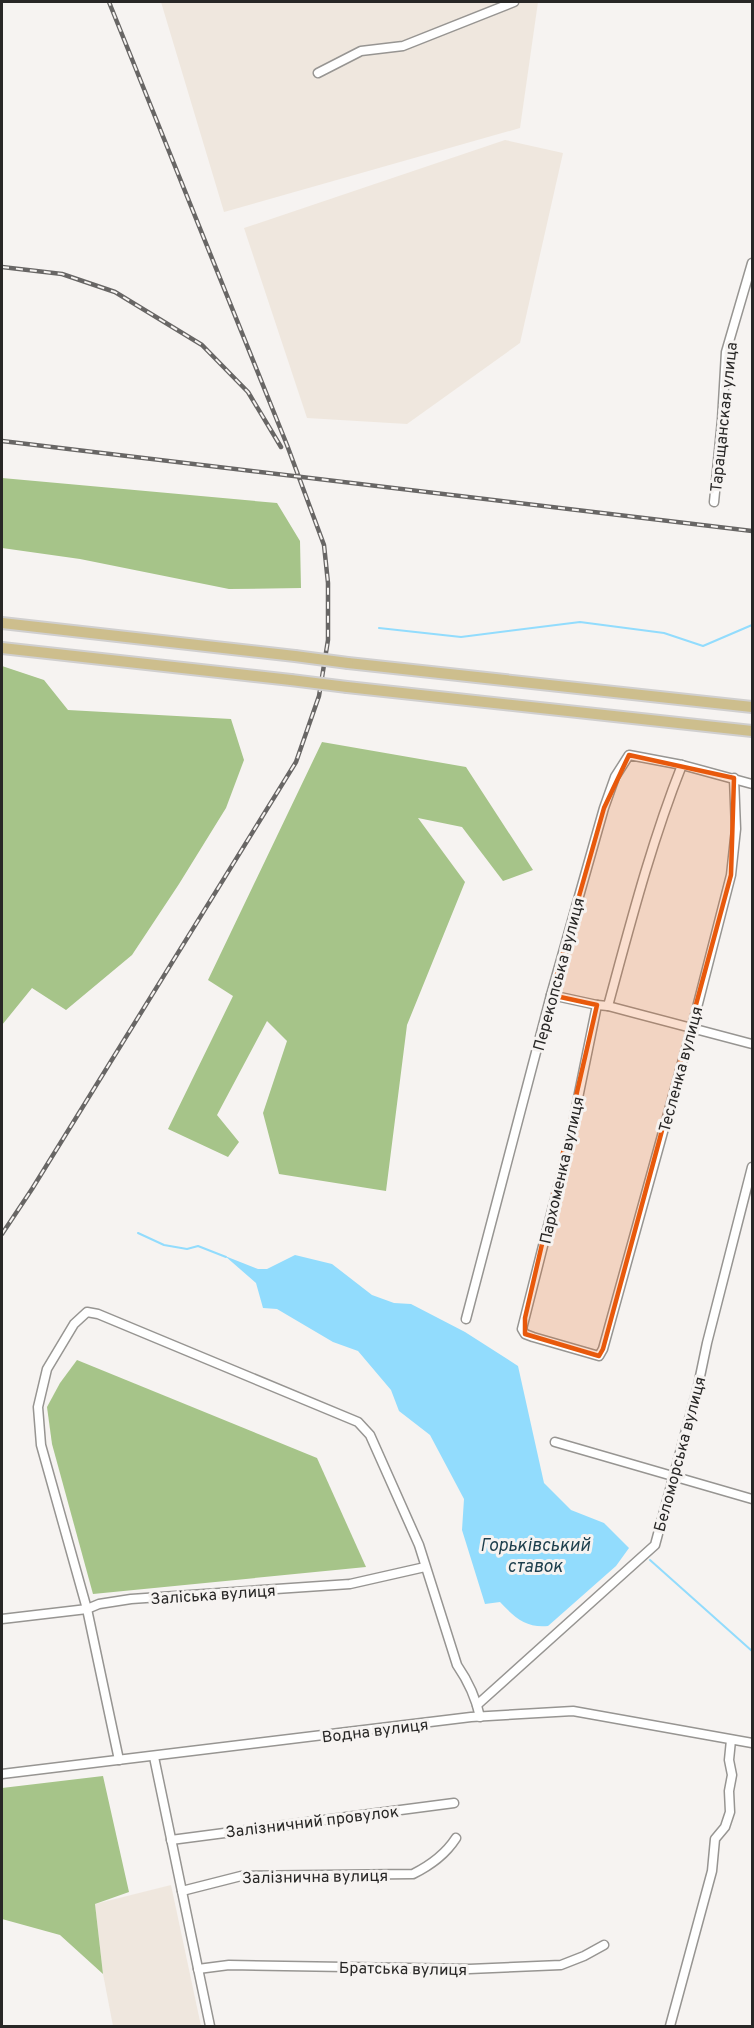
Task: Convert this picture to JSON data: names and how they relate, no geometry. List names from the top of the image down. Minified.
{"streets":{"street":["Таращанская улица","Перекопська вулиця","Тесленка вулиця","Пархоменка вулиця","Беломорська вулиця","Заліська вулиця","Водна вулиця","Залізничний провулок","Залізнична вулиця","Братська вулиця"]},"crossings":[["Перекопська вулиця","Тесленка вулиця"],["Тесленка вулиця","Пархоменка вулиця"]],"water":["Горьківський ставок"]}
